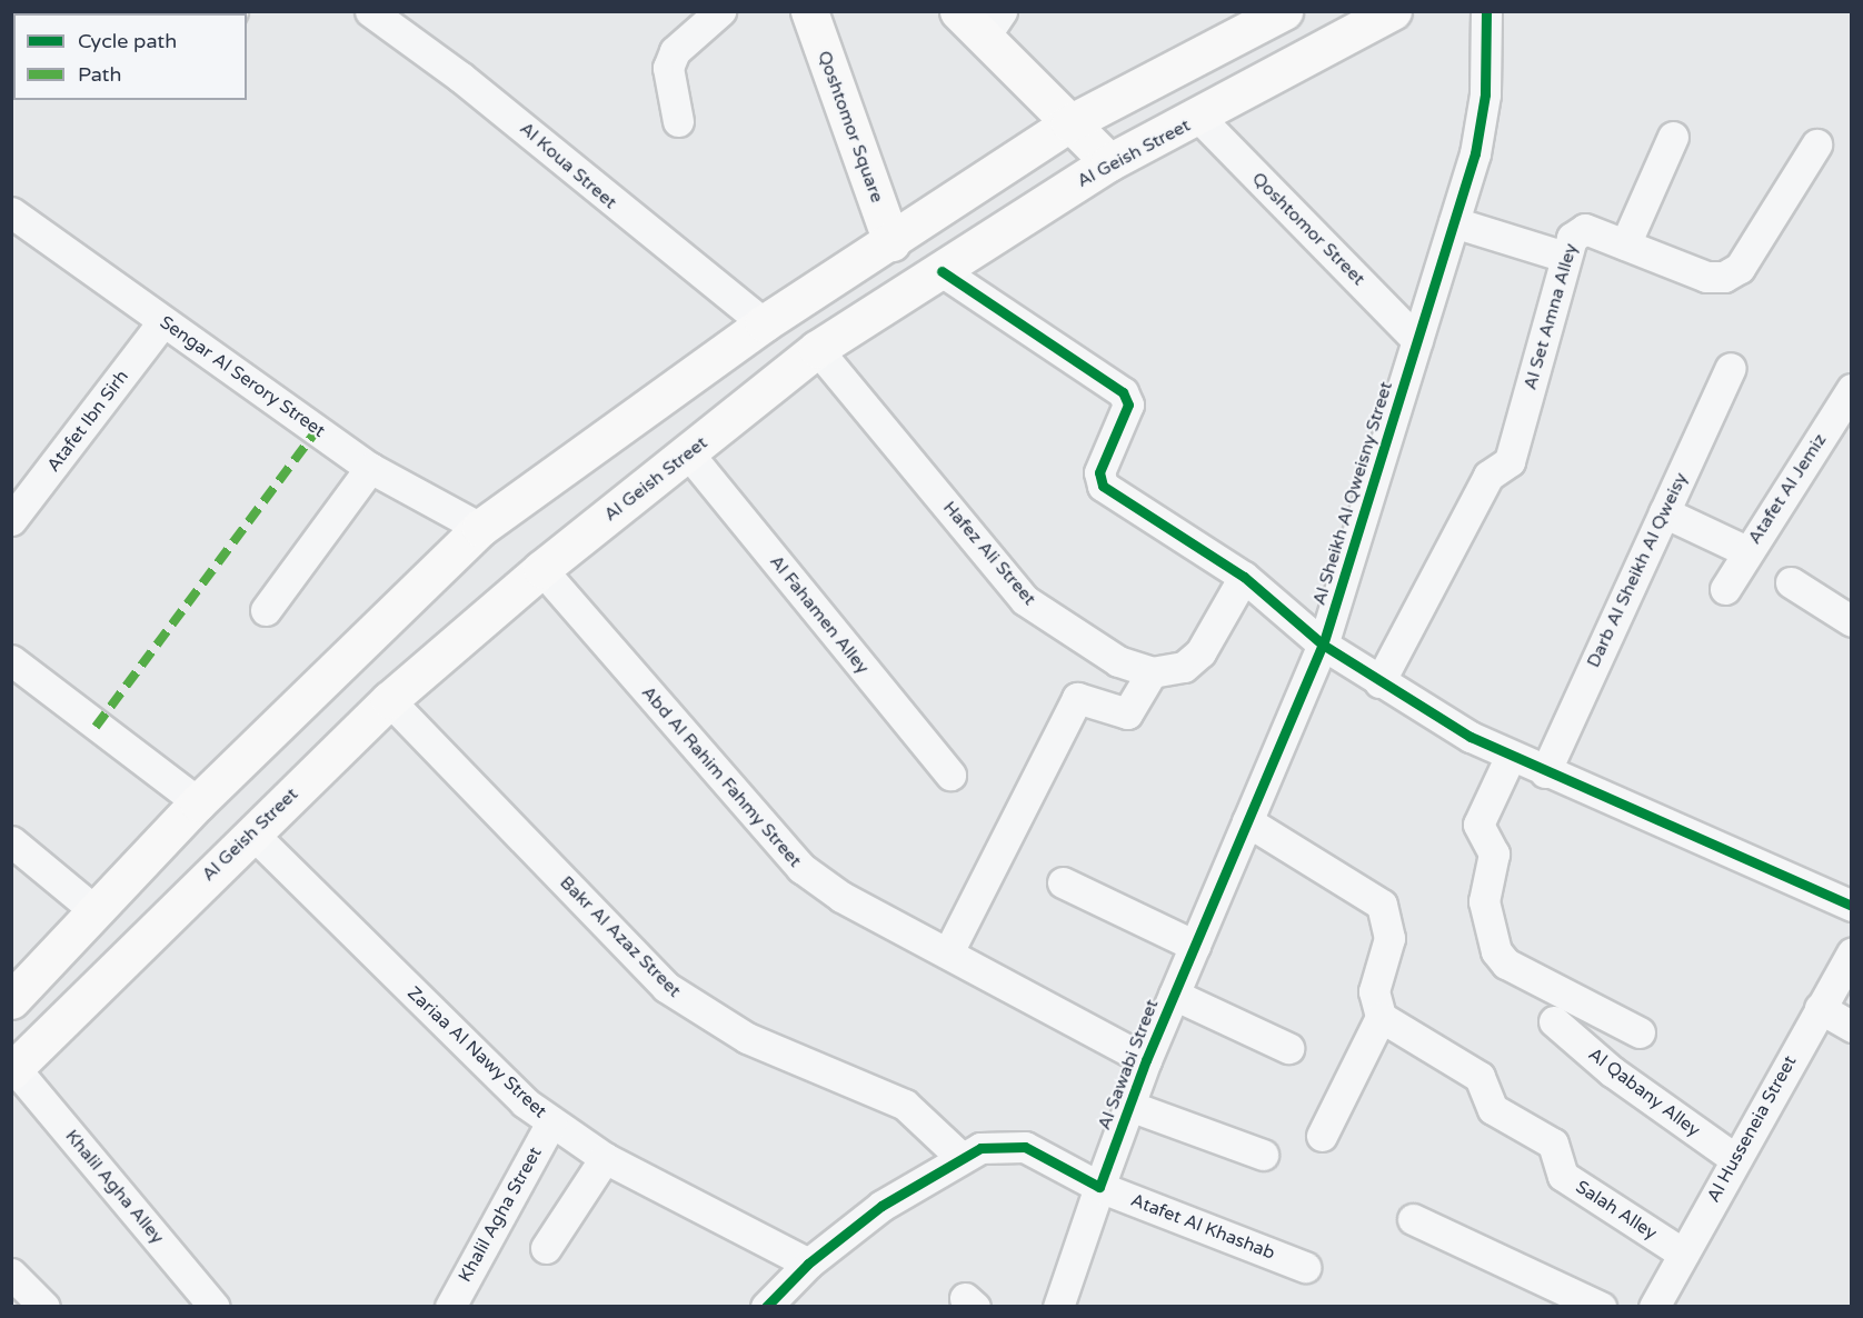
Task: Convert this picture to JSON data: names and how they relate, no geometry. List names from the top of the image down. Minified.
{"streets":{"main road":["Qoshtomor Square","Al Geish Street"],"street":["Al Koua Street","Qoshtomor Street","Al Set Amna Alley","Sengar Al Serory Street","Atafet Ibn Sirh","Atafet Al Jemiz","Al Sheikh Al Qweisny Street","Hafez Ali Street","Darb Al Sheikh Al Qweisy","Al Fahamen Alley","Abd Al Rahim Fahmy Street","Bakr Al Azaz Street","Zariaa Al Nawy Street","Al Sawabi Street","Al Qabany Alley","Al Husseneia Street","Khalil Agha Alley","Salah Alley","Khalil Agha Street","Atafet Al Khashab"]},"crossings":[["Al Geish Street","Qoshtomor Street"],["Al Geish Street","Hafez Ali Street"],["Al Geish Street","Al Fahamen Alley"],["Al Geish Street","Abd Al Rahim Fahmy Street"],["Al Geish Street","Bakr Al Azaz Street"],["Al Geish Street","Zariaa Al Nawy Street"],["Al Geish Street","Khalil Agha Alley"],["Qoshtomor Street","Al Sheikh Al Qweisny Street"],["Sengar Al Serory Street","Atafet Ibn Sirh"],["Al Sheikh Al Qweisny Street","Al Sawabi Street"],["Abd Al Rahim Fahmy Street","Al Sawabi Street"],["Zariaa Al Nawy Street","Khalil Agha Street"],["Al Sawabi Street","Atafet Al Khashab"],["Al Qabany Alley","Al Husseneia Street"],["Al Husseneia Street","Salah Alley"]],"legend":["Cycle path","Path"]}
